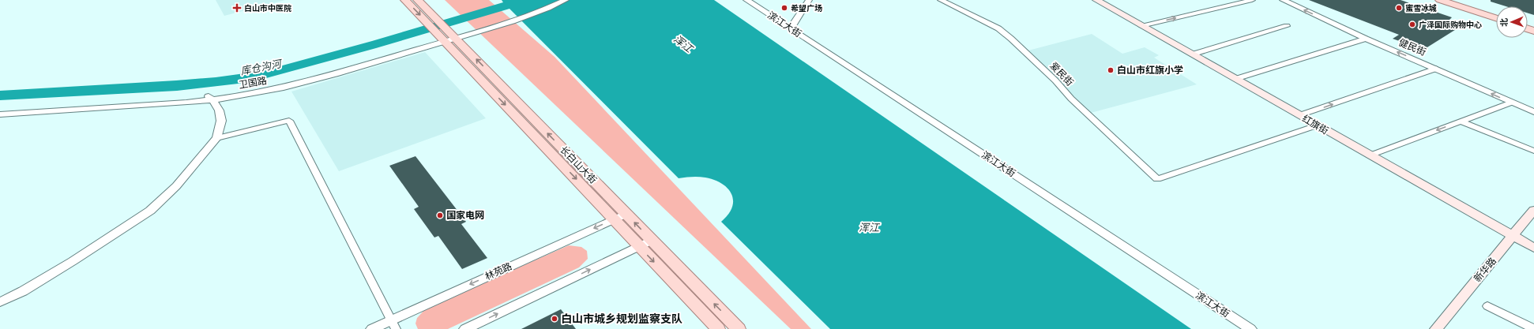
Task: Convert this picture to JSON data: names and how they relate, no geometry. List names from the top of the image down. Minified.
{"streets":{"main road":["红旗街","长白山大街","新华路"],"street":["滨江大街","健民街","爱民街","卫国路","林苑路"]},"crossings":[["爱民街","红旗街"],["卫国路","长白山大街"],["红旗街","新华路"],["长白山大街","林苑路"]],"one_way":["健民街"],"water":["浑江","库仓沟河"],"places":{"health":["白山市中医院"],"other":["希望广场","蜜雪冰城","广泽国际购物中心","白山市红旗小学","国家电网","白山市城乡规划监察支队"]},"north":"left"}
